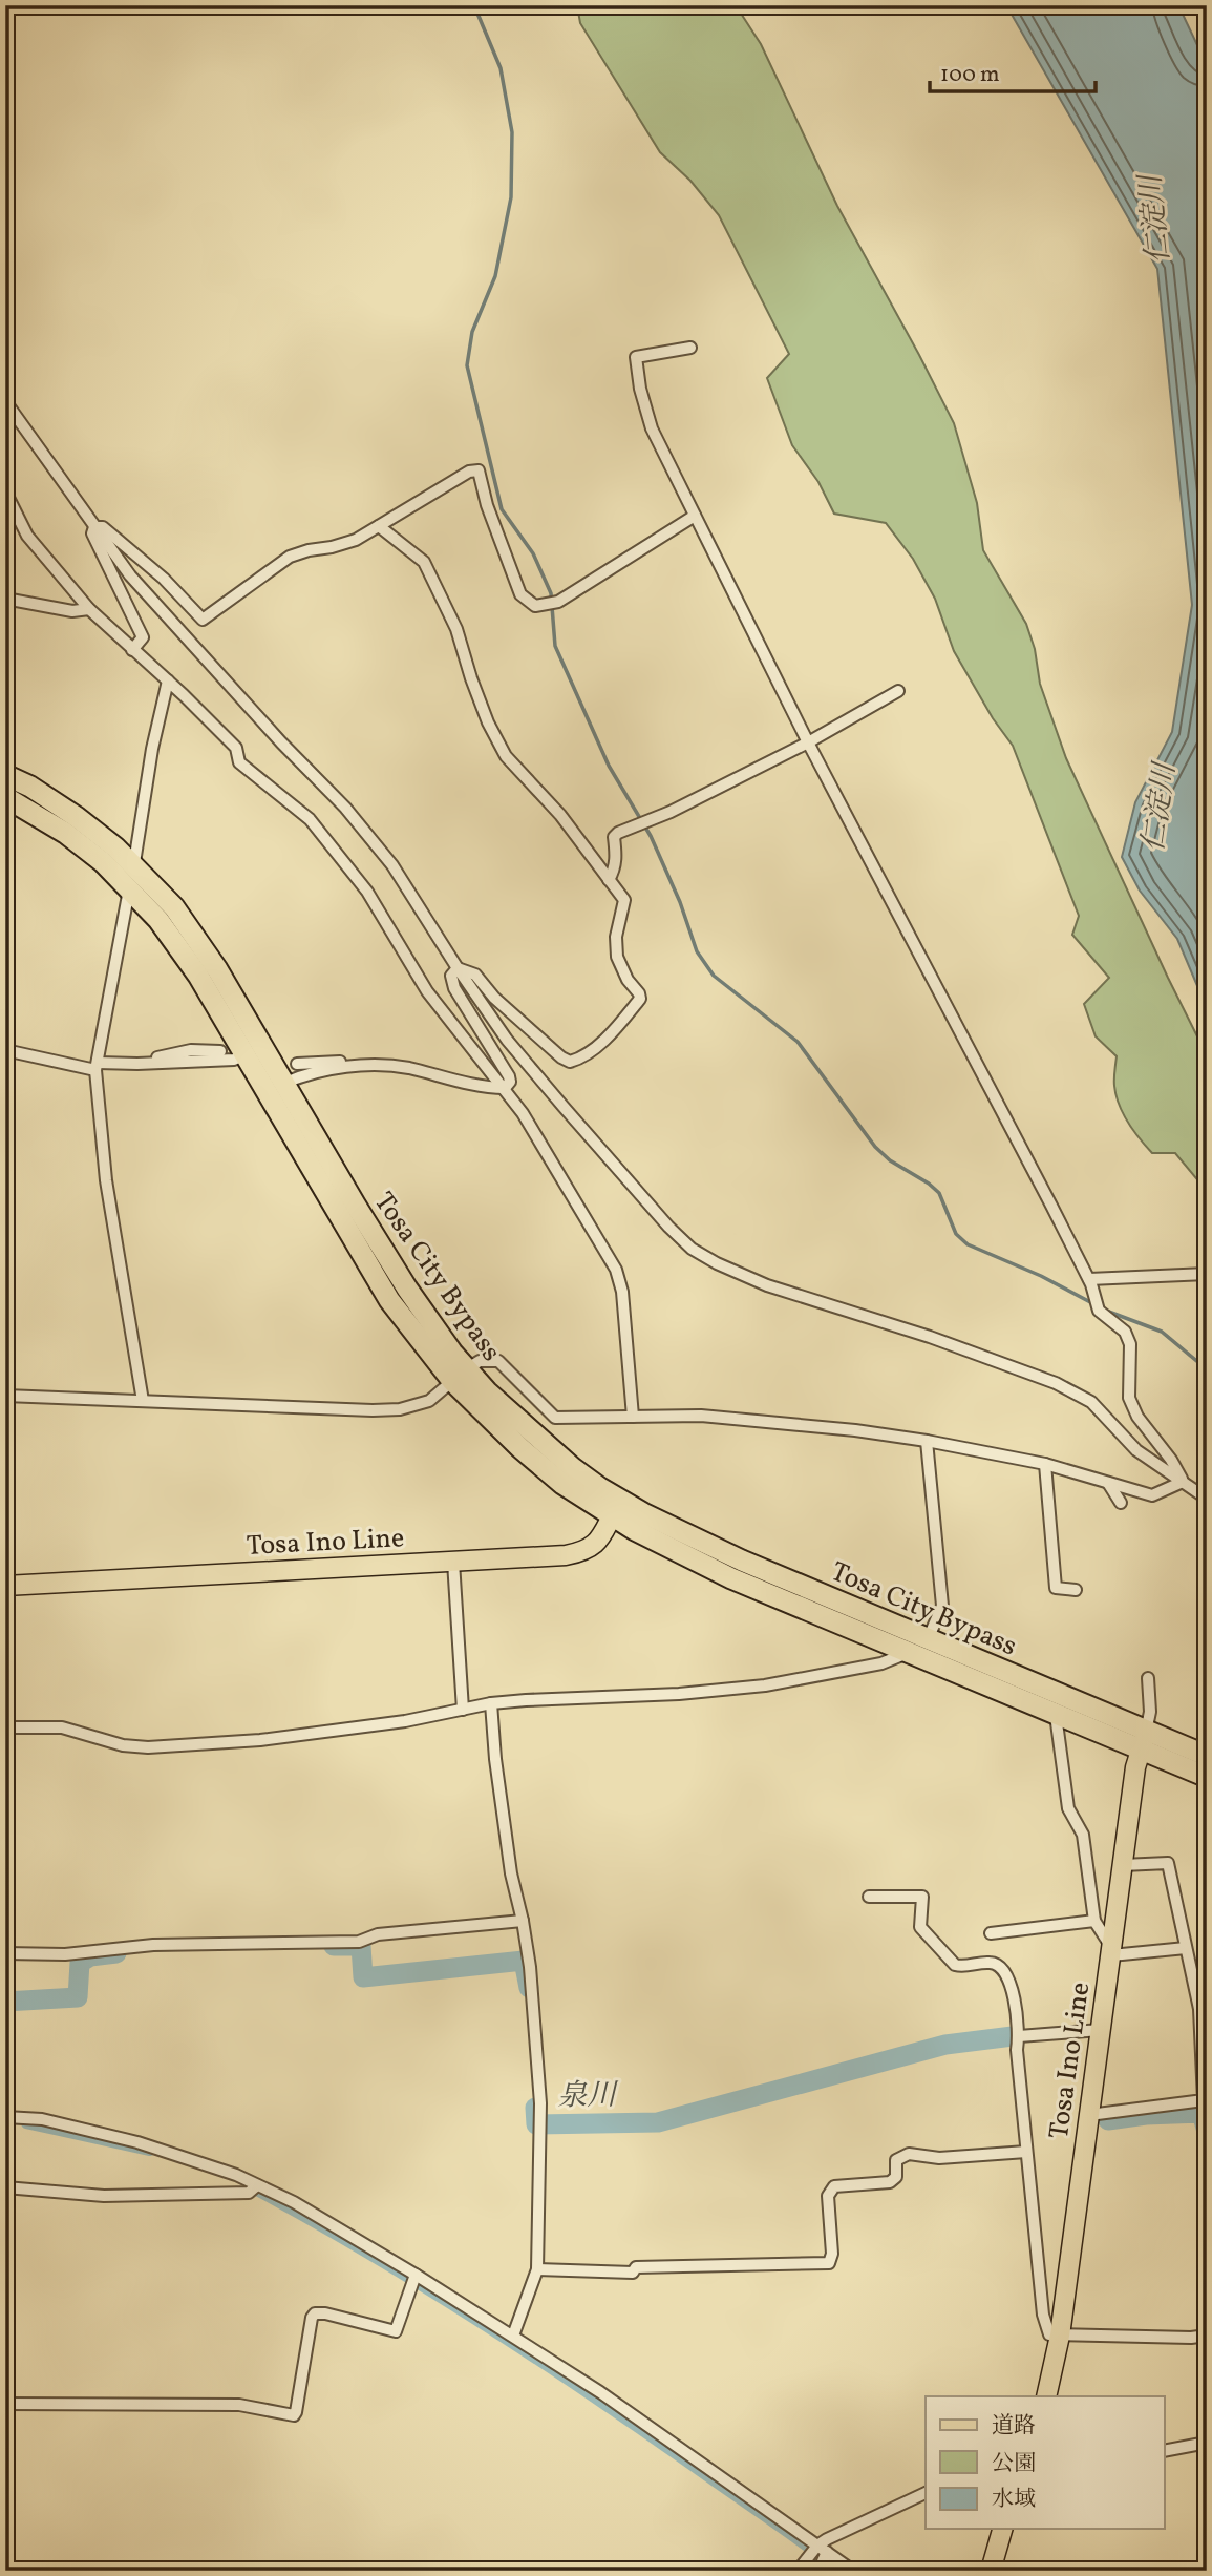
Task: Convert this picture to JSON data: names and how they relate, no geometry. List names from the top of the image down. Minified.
{"streets":{"highway":["Tosa City Bypass"],"main road":["Tosa Ino Line"]},"crossings":[["Tosa City Bypass","Tosa Ino Line"]],"water":["仁淀川","泉川"],"legend":["道路","公園","水域"],"scale_bar":"100 m"}
